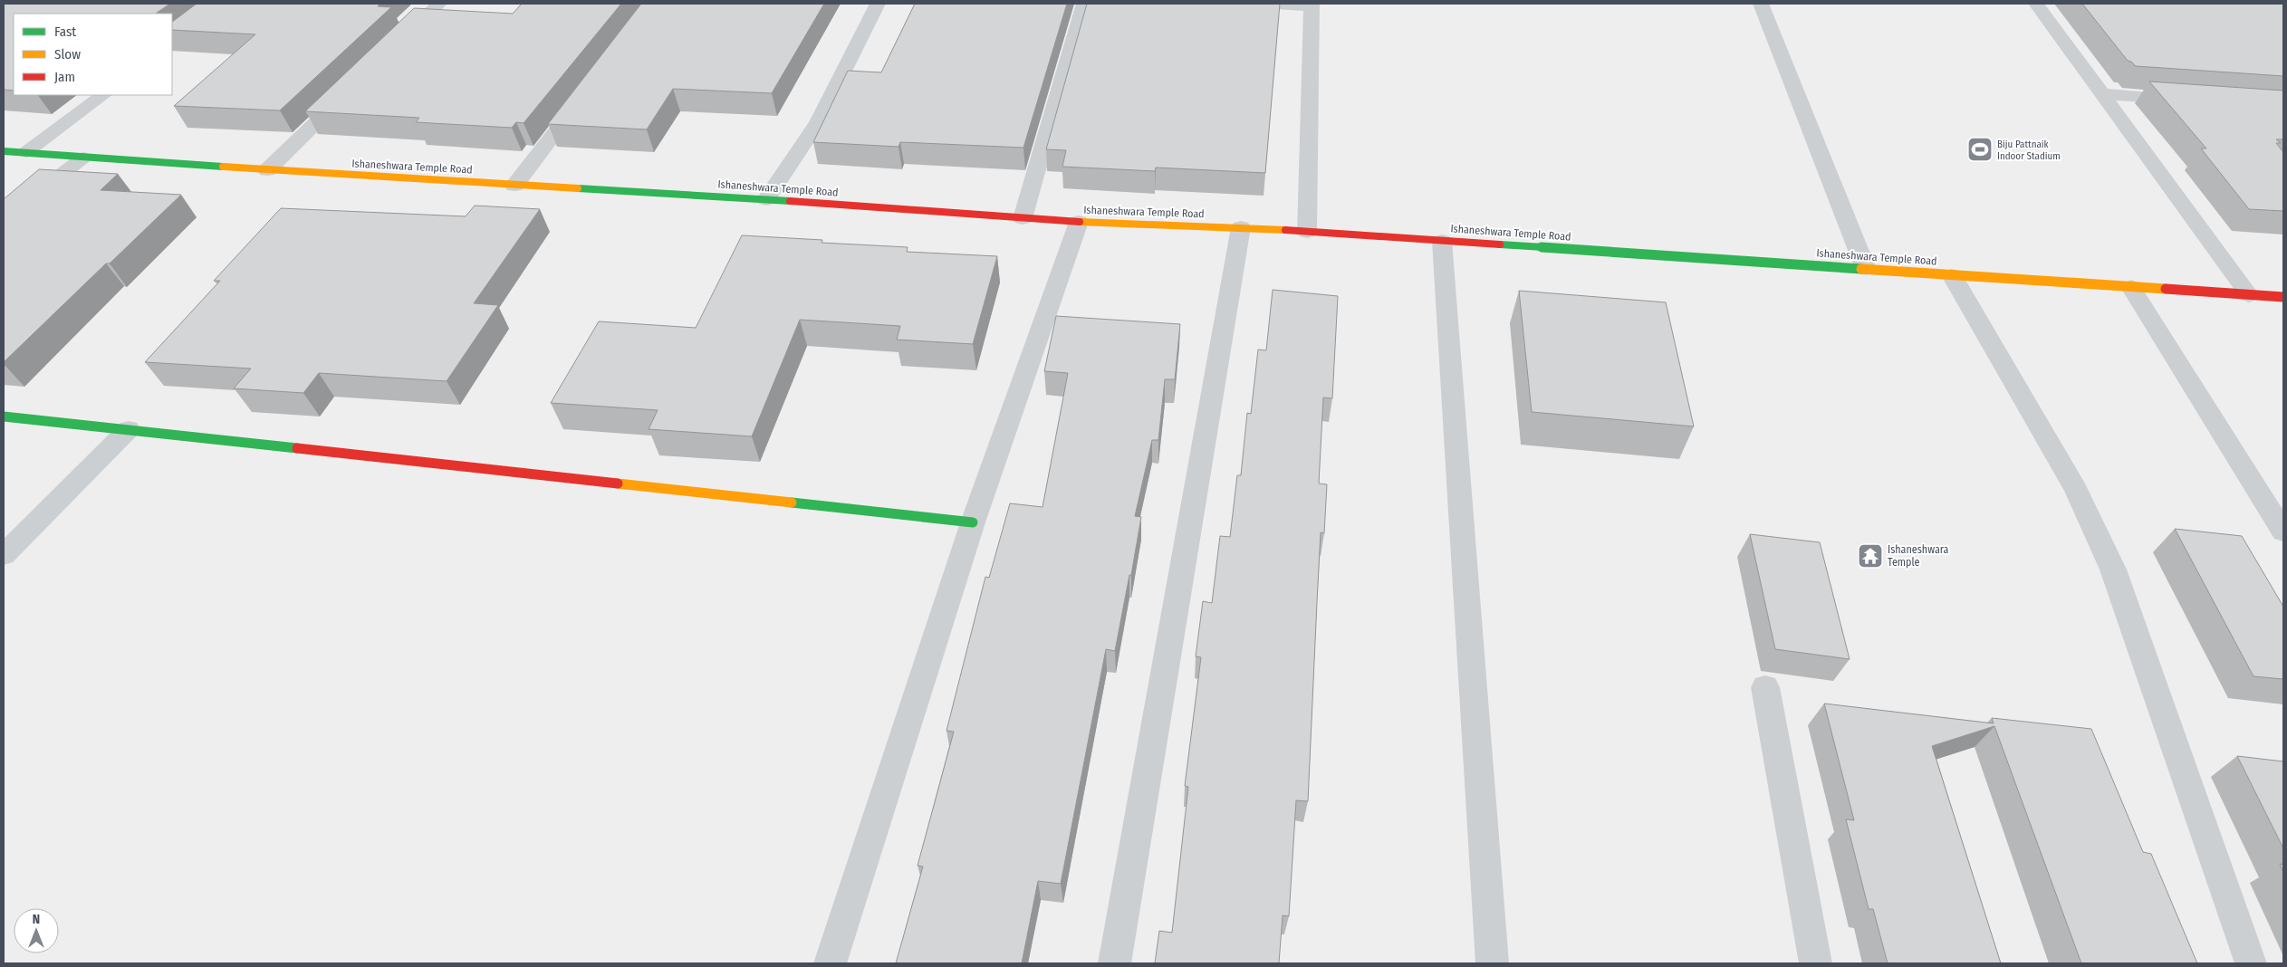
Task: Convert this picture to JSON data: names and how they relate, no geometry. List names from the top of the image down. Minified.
{"streets":{"street":["Ishaneshwara Temple Road"]},"places":{"sports":["Biju Pattnaik Indoor Stadium"],"temple":["Ishaneshwara Temple"]},"legend":["Fast","Slow","Jam"],"north":"top"}
